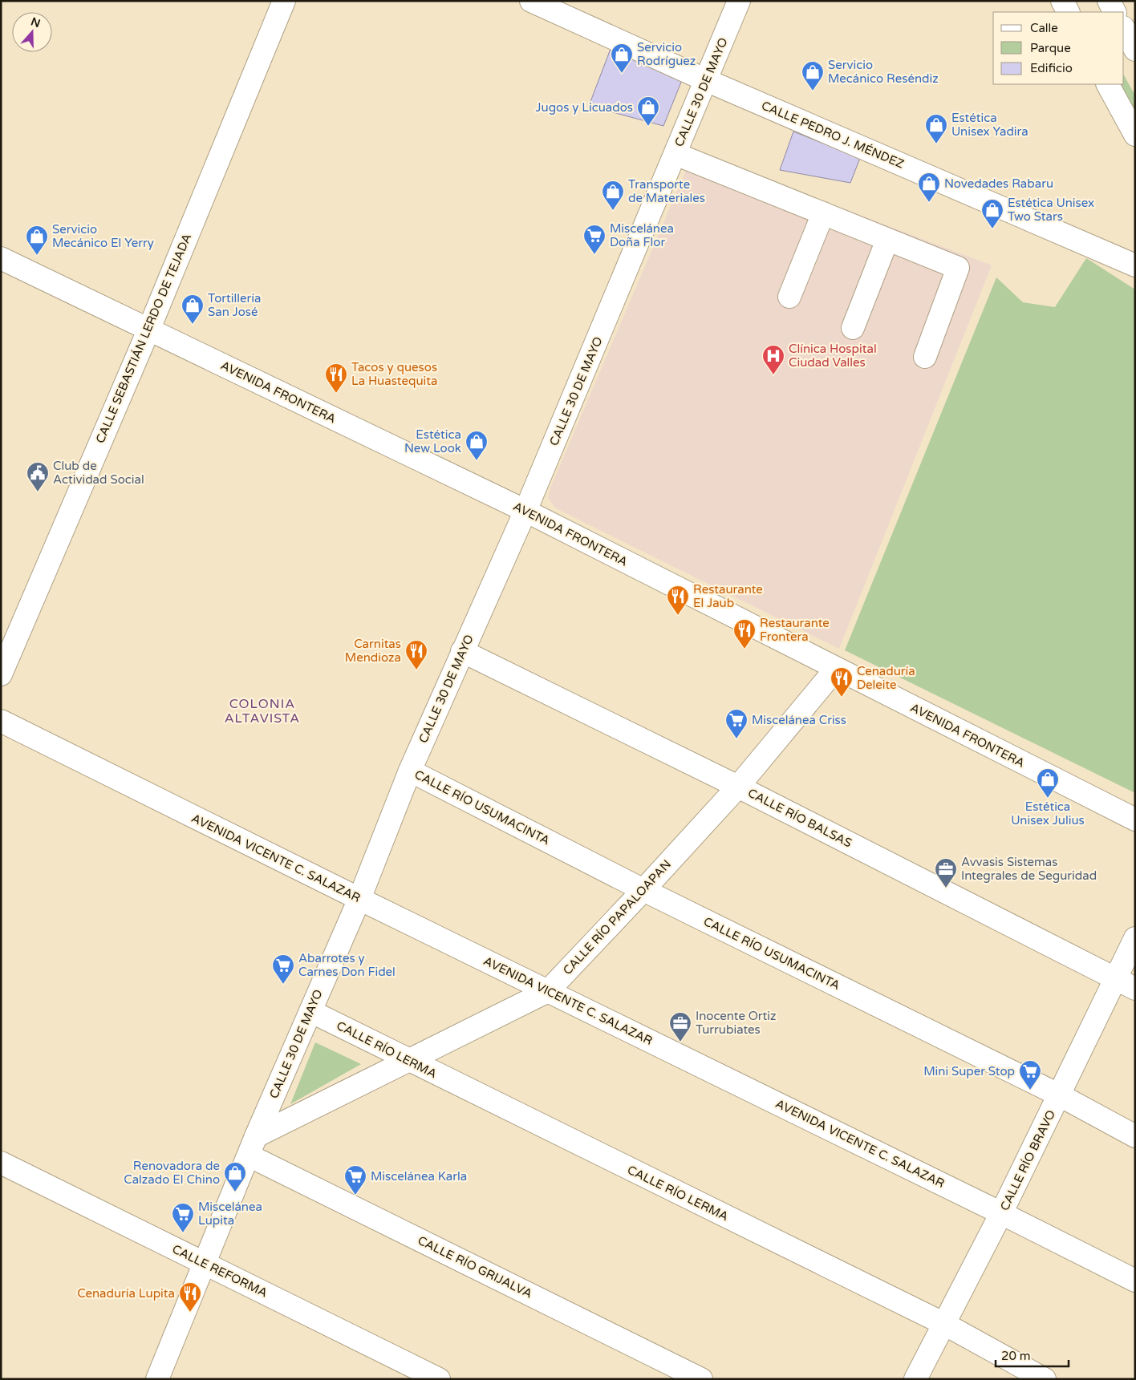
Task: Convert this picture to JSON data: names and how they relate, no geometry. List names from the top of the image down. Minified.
{"streets":{"street":["CALLE 30 DE MAYO","CALLE PEDRO J. MÉNDEZ","CALLE SEBASTIÁN LERDO DE TEJADA","AVENIDA FRONTERA","CALLE RÍO USUMACINTA","CALLE RÍO BALSAS","AVENIDA VICENTE C. SALAZAR","CALLE RÍO PAPALOAPAN","CALLE RÍO LERMA","CALLE RÍO BRAVO","CALLE RÍO GRIJALVA","CALLE REFORMA"]},"crossings":[["CALLE 30 DE MAYO","CALLE PEDRO J. MÉNDEZ"],["CALLE 30 DE MAYO","AVENIDA FRONTERA"],["CALLE 30 DE MAYO","CALLE RÍO USUMACINTA"],["CALLE 30 DE MAYO","CALLE RÍO BALSAS"],["CALLE 30 DE MAYO","AVENIDA VICENTE C. SALAZAR"],["CALLE 30 DE MAYO","CALLE RÍO PAPALOAPAN"],["CALLE 30 DE MAYO","CALLE RÍO LERMA"],["CALLE 30 DE MAYO","CALLE RÍO GRIJALVA"],["CALLE 30 DE MAYO","CALLE REFORMA"],["CALLE SEBASTIÁN LERDO DE TEJADA","AVENIDA FRONTERA"],["AVENIDA FRONTERA","CALLE RÍO PAPALOAPAN"],["CALLE RÍO USUMACINTA","CALLE RÍO PAPALOAPAN"],["CALLE RÍO USUMACINTA","CALLE RÍO BRAVO"],["CALLE RÍO BALSAS","CALLE RÍO PAPALOAPAN"],["CALLE RÍO BALSAS","CALLE RÍO BRAVO"],["AVENIDA VICENTE C. SALAZAR","CALLE RÍO PAPALOAPAN"],["AVENIDA VICENTE C. SALAZAR","CALLE RÍO BRAVO"],["CALLE RÍO PAPALOAPAN","CALLE RÍO LERMA"],["CALLE RÍO PAPALOAPAN","CALLE RÍO GRIJALVA"],["CALLE RÍO LERMA","CALLE RÍO BRAVO"]],"districts":["COLONIA ALTAVISTA"],"places":{"shop":["Servicio Rodríguez","Servicio Mecánico Reséndiz","Jugos y Licuados","Estética Unisex Yadira","Novedades Rabaru","Transporte de Materiales","Estética Unisex Two Stars","Servicio Mecánico El Yerry","Tortillería San José","Estética New Look","Estética Unisex Julius","Renovadora de Calzado El Chino"],"supermarket":["Miscelánea Doña Flor","Miscelánea Criss","Abarrotes y Carnes Don Fidel","Mini Super Stop","Miscelánea Karla","Miscelánea Lupita"],"hospital":["Clínica Hospital Ciudad Valles"],"restaurant":["Tacos y quesos La Huastequita","Restaurante El Jaub","Restaurante Frontera","Carnitas Mendioza","Cenaduría Deleite","Cenaduría Lupita"],"public building":["Club de Actividad Social"],"office":["Avvasis Sistemas Integrales de Seguridad","Inocente Ortiz Turrubiates"]},"legend":["Calle","Parque","Edificio"],"scale_bar":"20 m","north":"top"}
